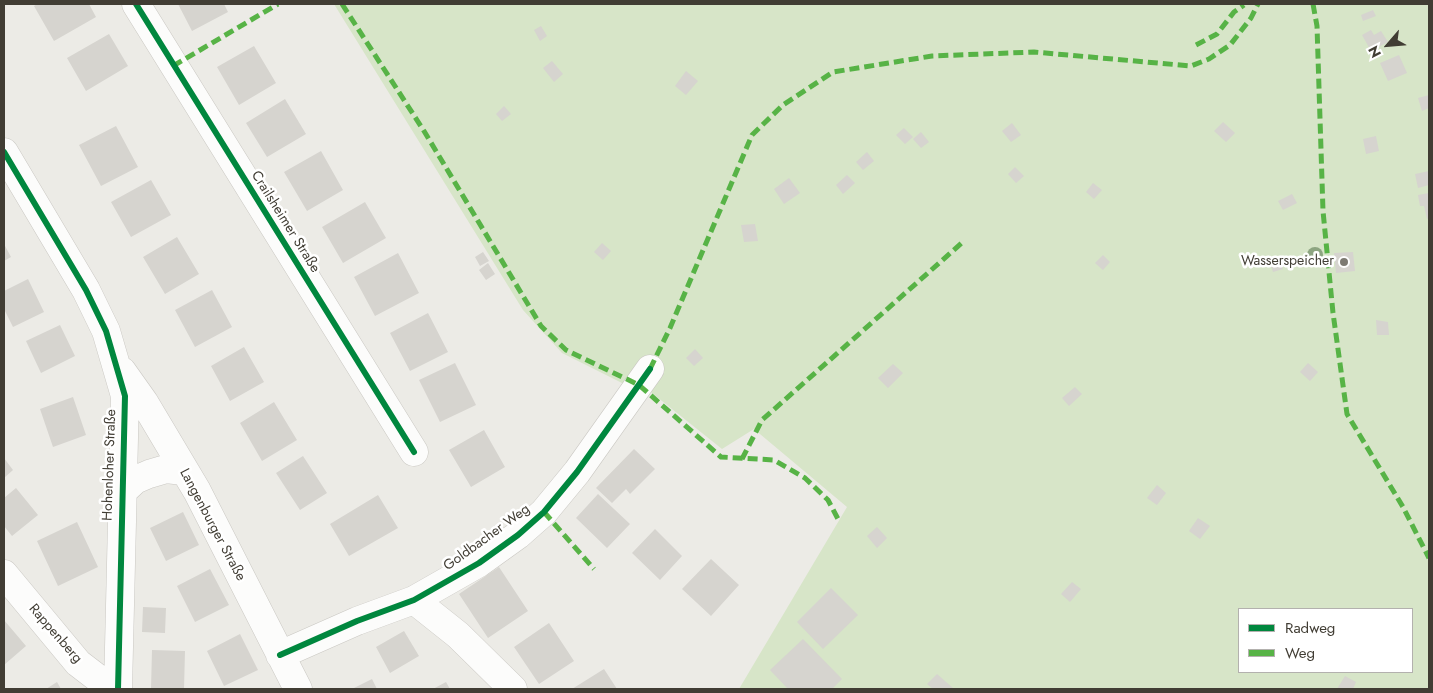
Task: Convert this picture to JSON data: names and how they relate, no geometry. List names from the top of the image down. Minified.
{"streets":{"street":["Crailsheimer Straße","Hohenloher Straße","Langenburger Straße","Goldbacher Weg","Rappenberg"]},"crossings":[["Hohenloher Straße","Langenburger Straße"],["Langenburger Straße","Goldbacher Weg"]],"places":["Wasserspeicher"],"legend":["Radweg","Weg"],"north":"bottom left"}
